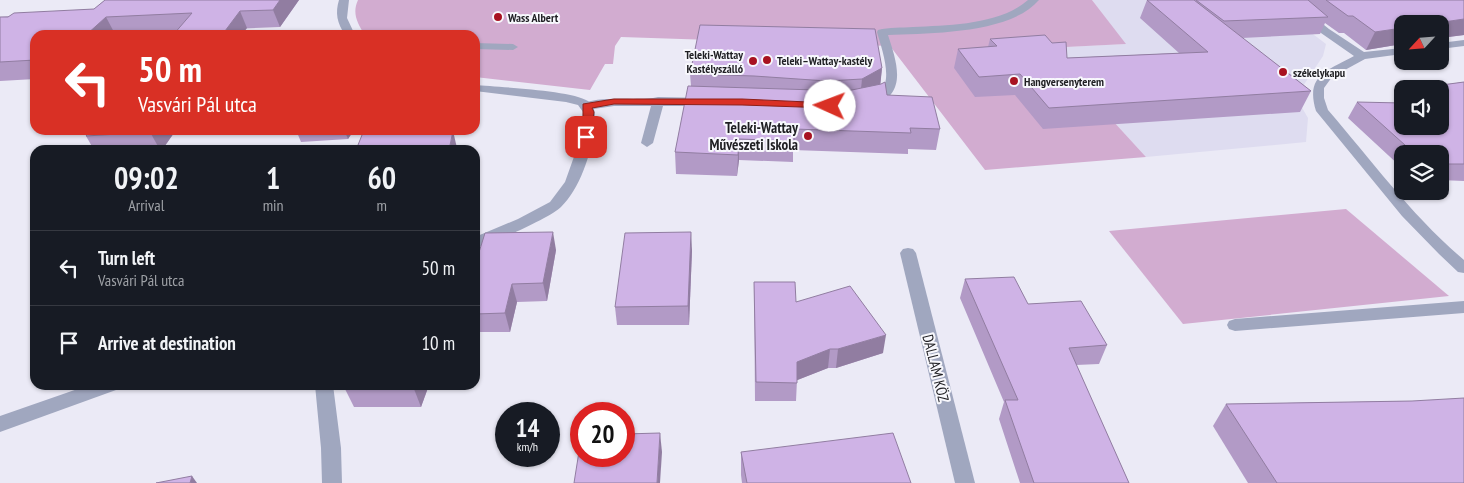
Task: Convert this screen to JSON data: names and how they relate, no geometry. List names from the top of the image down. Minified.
{"streets":{"street":["DALLAM KÖZ"]},"places":["Wass Albert","Teleki–Wattay-kastély","Teleki-Wattay Kastélyszálló","székelykapu","Hangversenyterem","Teleki-Wattay Művészeti Iskola"],"north":"bottom left","page":{"turn":["50 m","Vasvári Pál utca"],"eta":["09:02","Arrival","1","min","60","m"],"list":[{"name":"Turn left","note":"Vasvári Pál utca","value":"50 m"},{"name":"Arrive at destination","value":"10 m"}],"speed":"14 km/h","limit":"20"}}
